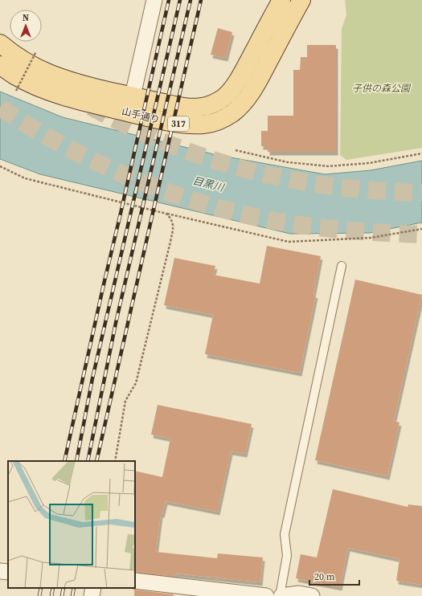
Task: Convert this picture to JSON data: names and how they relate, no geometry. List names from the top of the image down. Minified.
{"streets":{"main road":["山手通り","317"]},"water":["目黒川"],"parks":["子供の森公園"],"scale_bar":"20 m","north":"top"}
